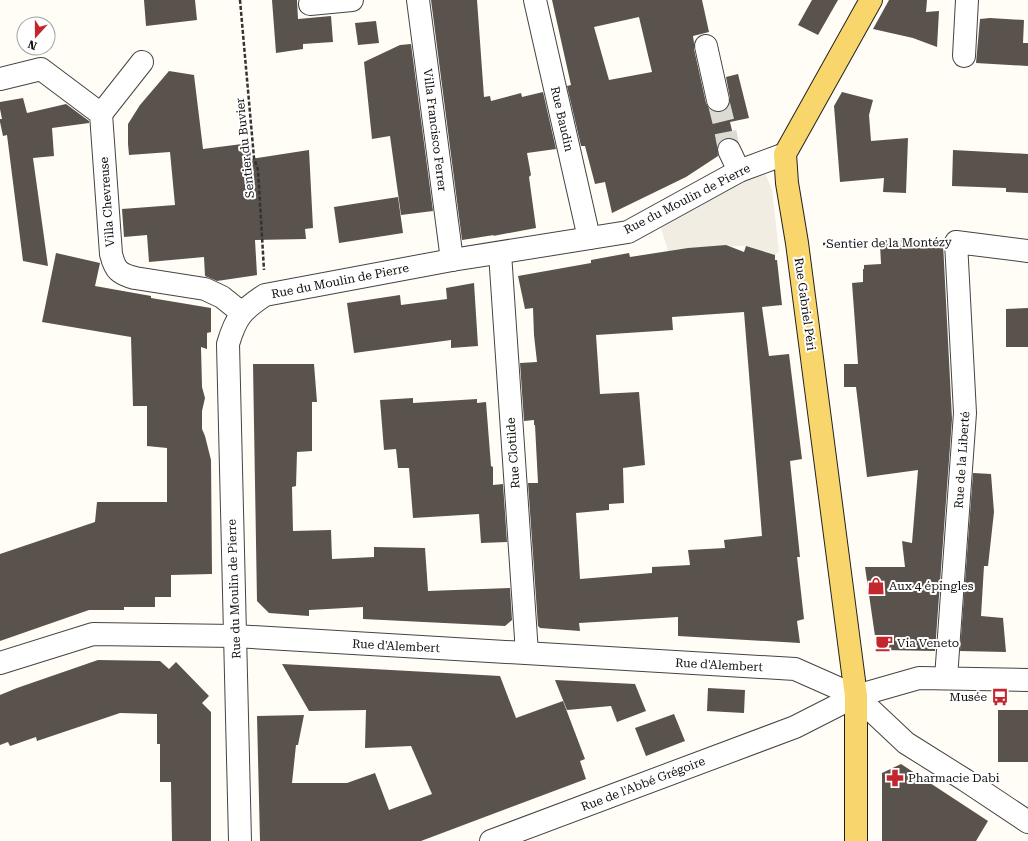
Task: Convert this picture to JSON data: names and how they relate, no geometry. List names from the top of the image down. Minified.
{"streets":{"main road":["Rue Gabriel Péri"],"street":["Rue Baudin","Villa Francisco Ferrer","Rue du Moulin de Pierre","Villa Chevreuse","Sentier de la Montézy","Rue Clotilde","Rue de la Liberté","Rue d'Alembert","Rue de l'Abbé Grégoire"],"path":["Sentier du Buvier"]},"crossings":[["Rue Baudin","Rue du Moulin de Pierre"],["Villa Francisco Ferrer","Rue du Moulin de Pierre"],["Sentier du Buvier","Rue du Moulin de Pierre"],["Rue du Moulin de Pierre","Villa Chevreuse"],["Rue du Moulin de Pierre","Rue Gabriel Péri"],["Rue du Moulin de Pierre","Rue Clotilde"],["Rue du Moulin de Pierre","Rue d'Alembert"],["Sentier de la Montézy","Rue Gabriel Péri"],["Sentier de la Montézy","Rue de la Liberté"],["Rue Gabriel Péri","Rue d'Alembert"],["Rue Gabriel Péri","Rue de l'Abbé Grégoire"],["Rue Clotilde","Rue d'Alembert"],["Rue de la Liberté","Rue de l'Abbé Grégoire"],["Rue d'Alembert","Rue de l'Abbé Grégoire"]],"places":{"shop":["Aux 4 épingles"],"cafe":["Via Veneto"],"bus stop":["Musée"],"pharmacy":["Pharmacie Dabi"]},"north":"bottom"}
